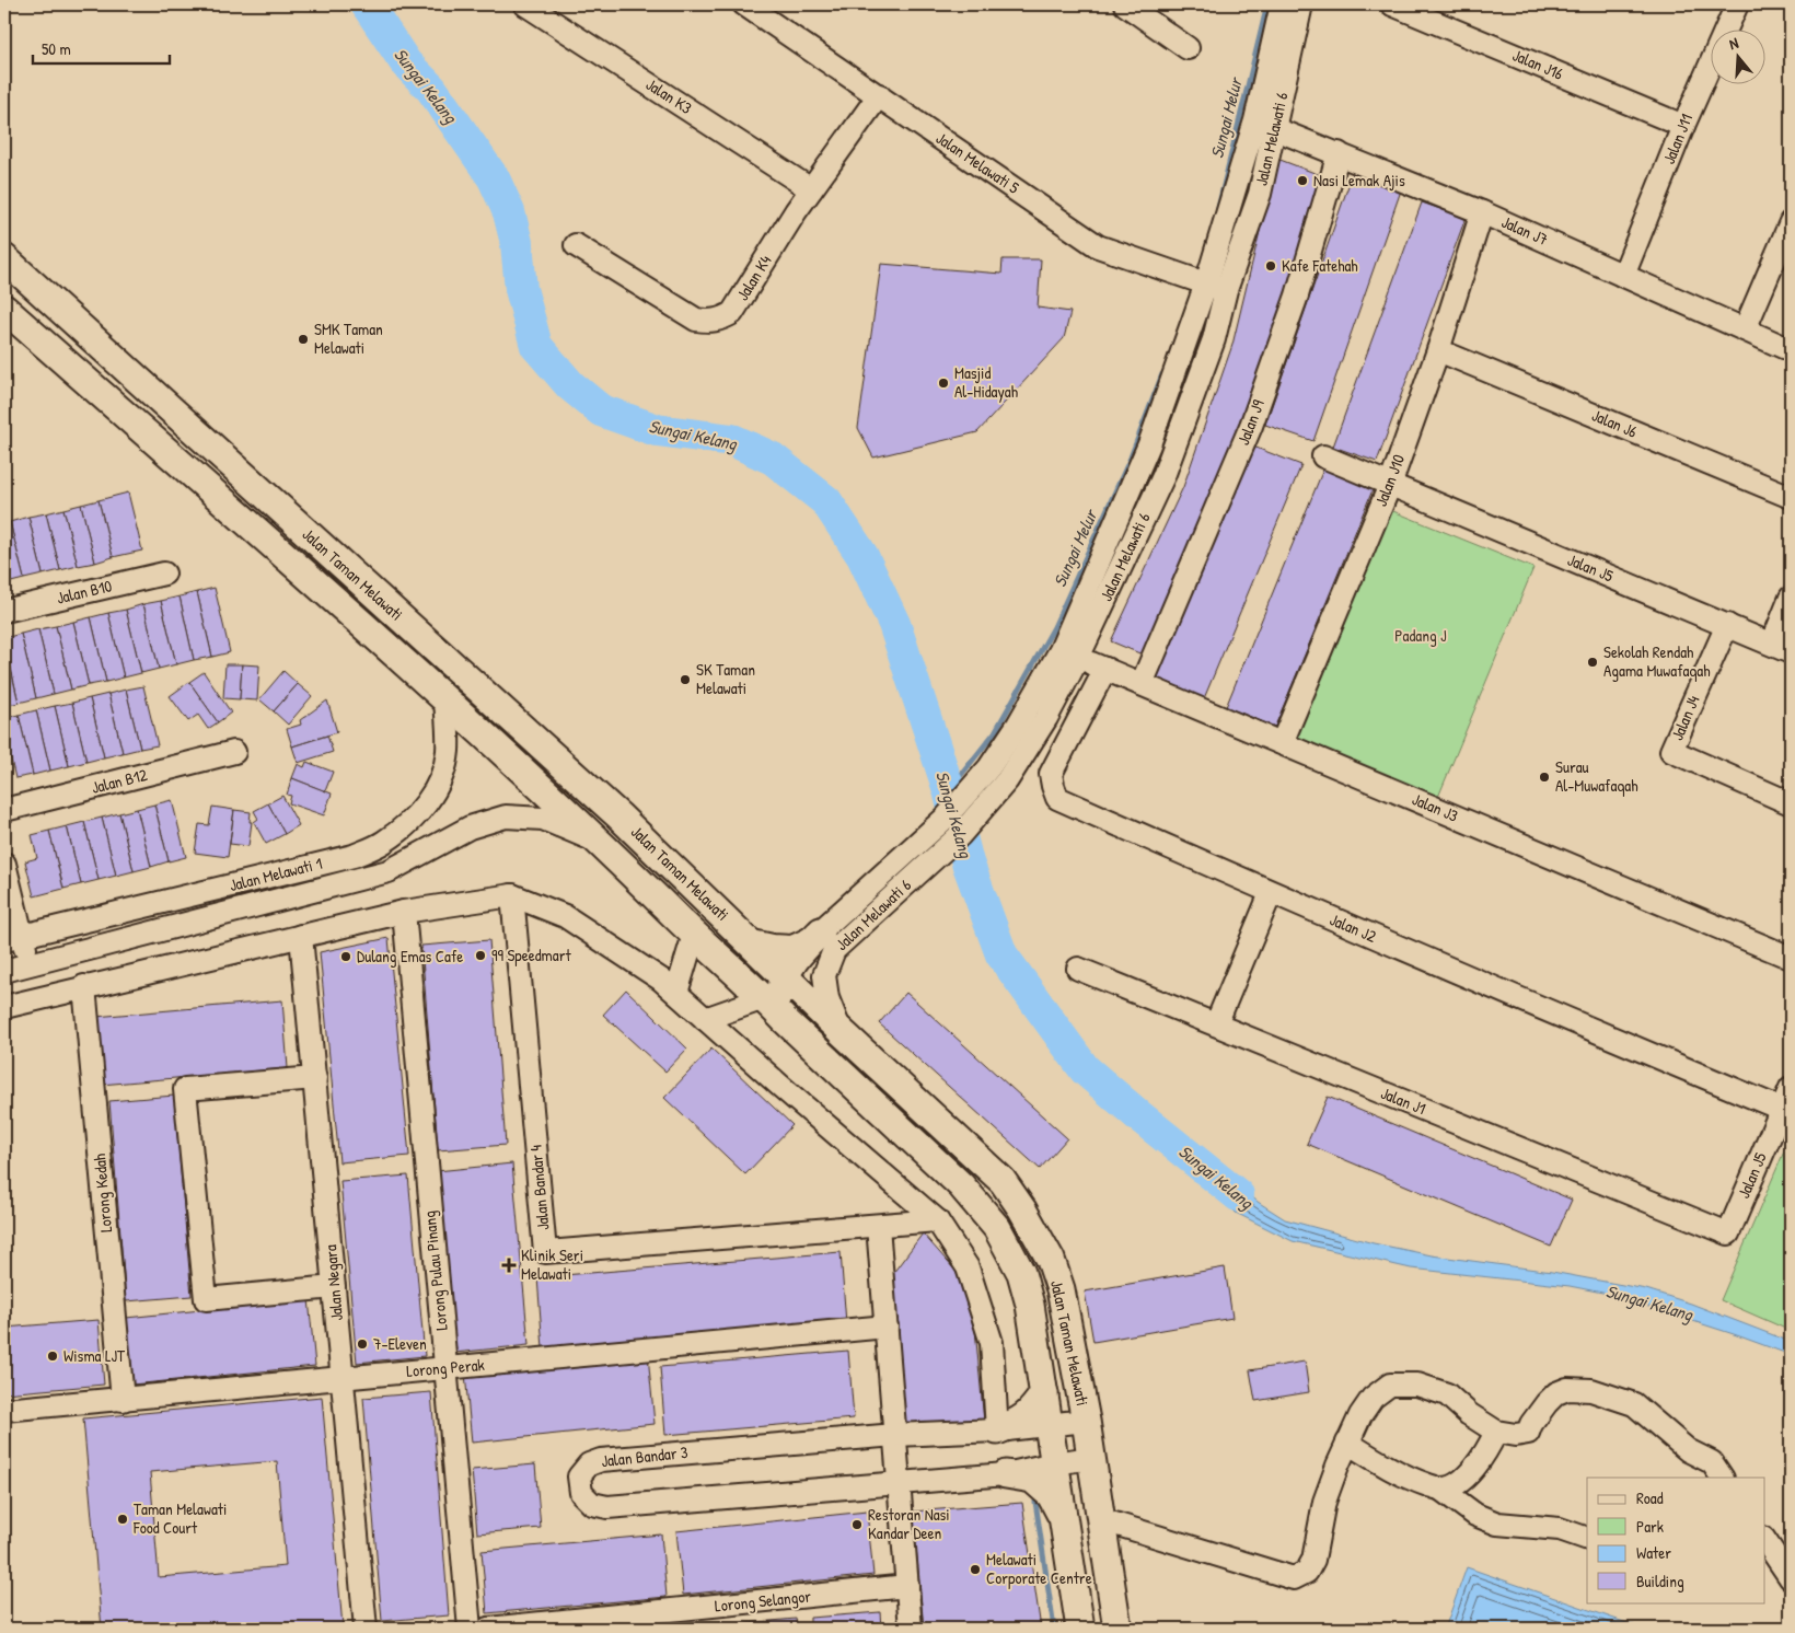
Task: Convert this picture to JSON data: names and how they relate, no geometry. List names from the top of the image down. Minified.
{"streets":{"main road":["Jalan Taman Melawati"],"street":["Jalan J16","Jalan K3","Jalan Melawati 6","Jalan J11","Jalan Melawati 5","Jalan J7","Jalan K4","Jalan J9","Jalan J6","Jalan J10","Jalan J5","Jalan B10","Jalan J4","Jalan B12","Jalan J3","Jalan Melawati 1","Jalan J2","Jalan J1","Jalan Bandar 4","Lorong Kedah","Lorong Pulau Pinang","Jalan Negara","Lorong Perak","Jalan Bandar 3","Lorong Selangor"]},"crossings":[["Jalan J16","Jalan J11"],["Jalan K3","Jalan K4"],["Jalan Melawati 6","Jalan Melawati 5"],["Jalan Melawati 6","Jalan J7"],["Jalan Melawati 6","Jalan Taman Melawati"],["Jalan Melawati 6","Jalan J3"],["Jalan J11","Jalan J7"],["Jalan Melawati 5","Jalan K4"],["Jalan J7","Jalan J9"],["Jalan J7","Jalan J10"],["Jalan J9","Jalan J3"],["Jalan J6","Jalan J10"],["Jalan J10","Jalan J5"],["Jalan J10","Jalan J3"],["Jalan J5","Jalan J4"],["Jalan J5","Jalan J2"],["Jalan J5","Jalan J1"],["Jalan Taman Melawati","Jalan Melawati 1"],["Jalan Taman Melawati","Jalan Bandar 3"],["Jalan J3","Jalan J2"],["Lorong Kedah","Lorong Perak"],["Lorong Pulau Pinang","Lorong Perak"],["Jalan Negara","Lorong Perak"]],"water":["Sungai Kelang","Sungai Melur"],"parks":["Padang J"],"places":{"other":["Nasi Lemak Ajis","Kafe Fatehah","SMK Taman Melawati","Masjid Al-Hidayah","Sekolah Rendah Agama Muwafaqah","SK Taman Melawati","Surau Al-Muwafaqah","99 Speedmart","Dulang Emas Cafe","7-Eleven","Wisma LJT","Taman Melawati Food Court","Restoran Nasi Kandar Deen","Melawati Corporate Centre"],"health":["Klinik Seri Melawati"]},"legend":["Road","Park","Water","Building"],"scale_bar":"50 m","north":"top"}
